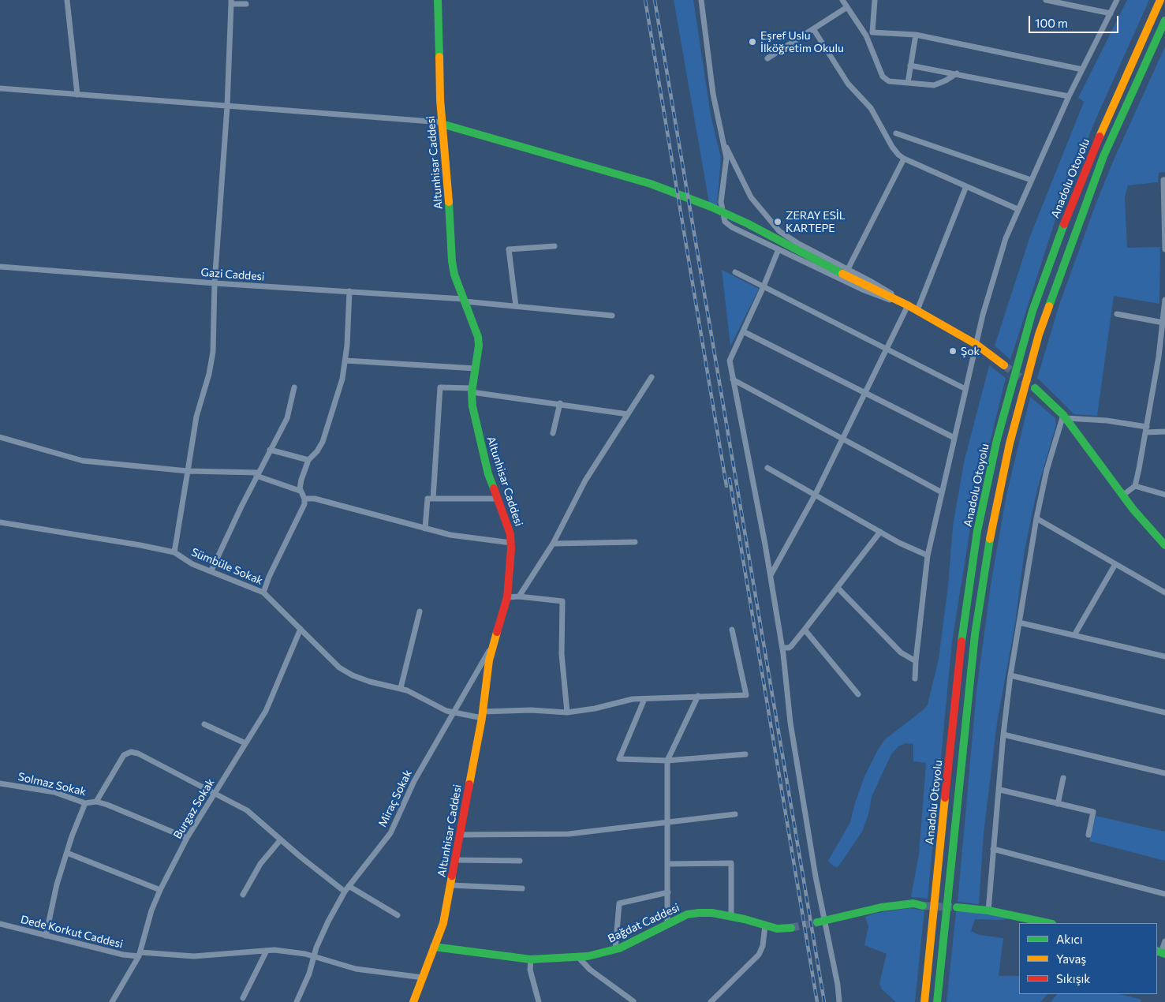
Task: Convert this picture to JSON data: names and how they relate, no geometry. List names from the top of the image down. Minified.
{"streets":{"main road":["Altunhisar Caddesi","Anadolu Otoyolu","Bağdat Caddesi"],"street":["Gazi Caddesi","Sümbüle Sokak","Solmaz Sokak","Miraç Sokak","Burgaz Sokak","Dede Korkut Caddesi"]},"crossings":[["Altunhisar Caddesi","Gazi Caddesi"],["Altunhisar Caddesi","Sümbüle Sokak"],["Altunhisar Caddesi","Miraç Sokak"],["Altunhisar Caddesi","Bağdat Caddesi"],["Altunhisar Caddesi","Dede Korkut Caddesi"],["Sümbüle Sokak","Miraç Sokak"],["Sümbüle Sokak","Burgaz Sokak"],["Solmaz Sokak","Burgaz Sokak"],["Miraç Sokak","Dede Korkut Caddesi"],["Burgaz Sokak","Dede Korkut Caddesi"]],"places":["Eşref Uslu İlköğretim Okulu","ZERAY ESİL KARTEPE","Şok"],"legend":["Akıcı","Yavaş","Sıkışık"],"scale_bar":"100 m"}
